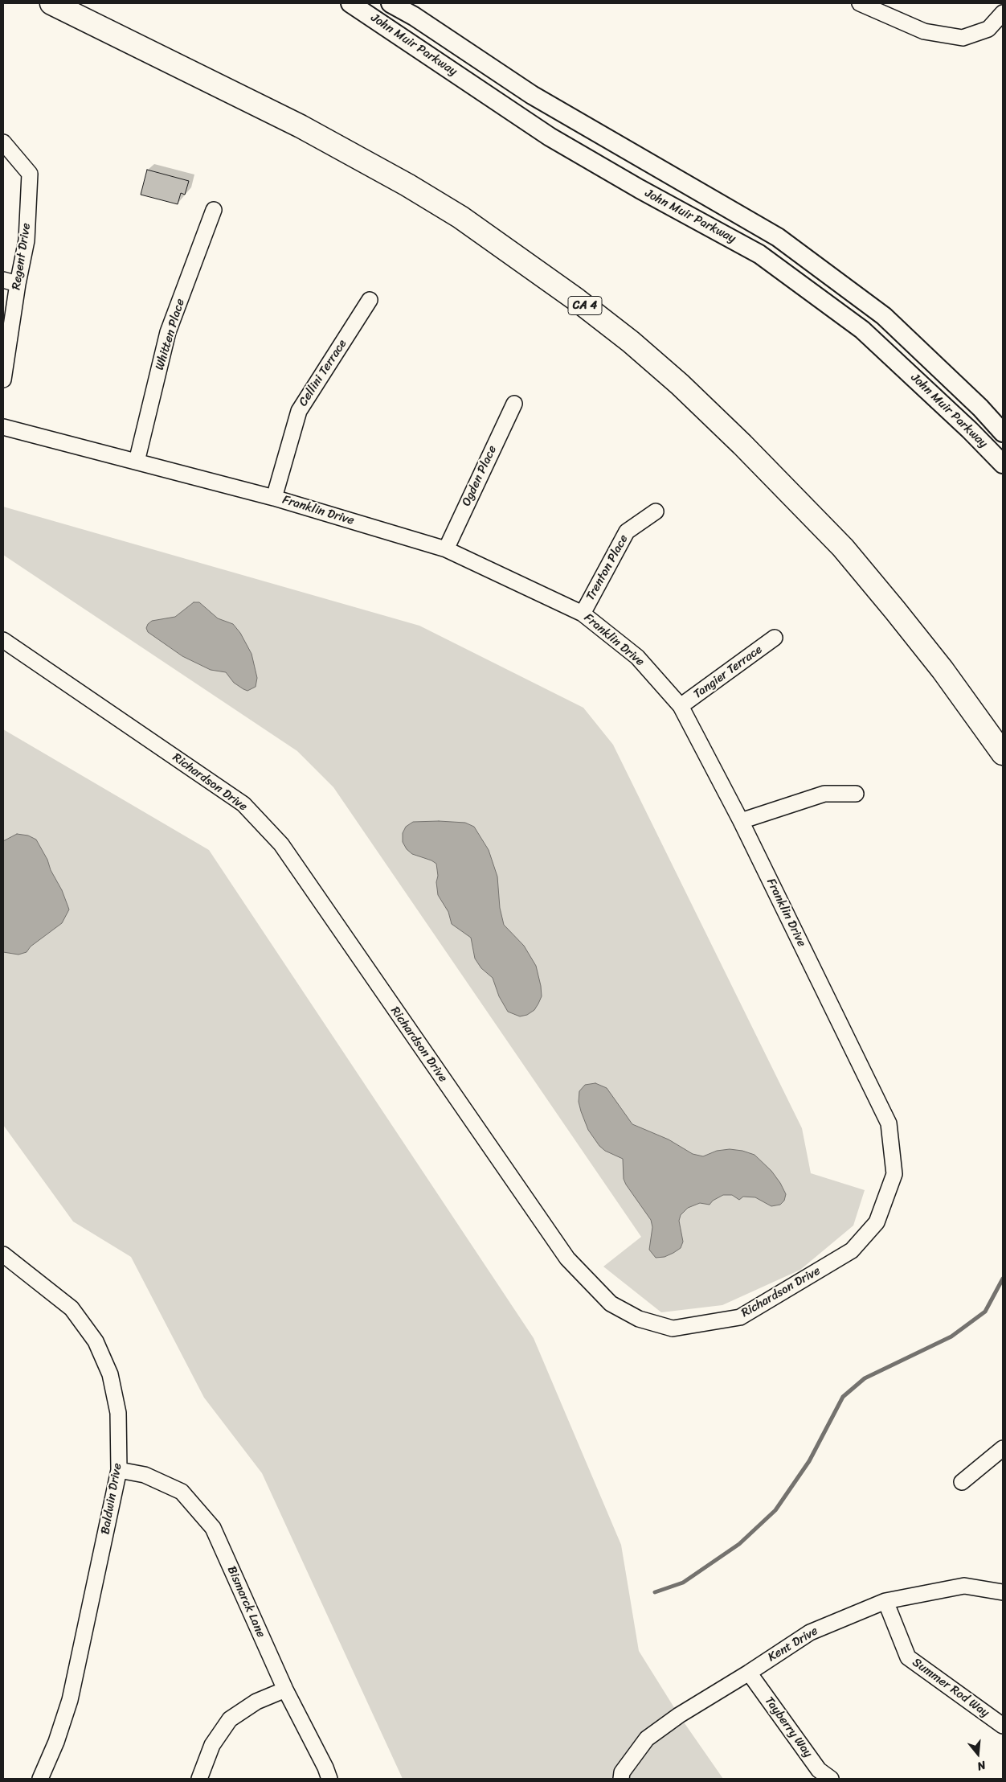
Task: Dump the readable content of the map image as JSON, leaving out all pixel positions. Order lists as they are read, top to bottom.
{
  "streets": {
    "highway": ["CA 4"],
    "street": [
      "John Muir Parkway",
      "Regent Drive",
      "Whitten Place",
      "Cellini Terrace",
      "Ogden Place",
      "Franklin Drive",
      "Trenton Place",
      "Tangier Terrace",
      "Richardson Drive",
      "Baldwin Drive",
      "Bismarck Lane",
      "Kent Drive",
      "Summer Rod Way",
      "Tayberry Way"
    ]
  },
  "crossings": [
    ["Whitten Place", "Franklin Drive"],
    ["Cellini Terrace", "Franklin Drive"],
    ["Ogden Place", "Franklin Drive"],
    ["Franklin Drive", "Trenton Place"],
    ["Franklin Drive", "Tangier Terrace"],
    ["Franklin Drive", "Richardson Drive"],
    ["Baldwin Drive", "Bismarck Lane"],
    ["Kent Drive", "Summer Rod Way"],
    ["Kent Drive", "Tayberry Way"]
  ],
  "north": "bottom"
}
